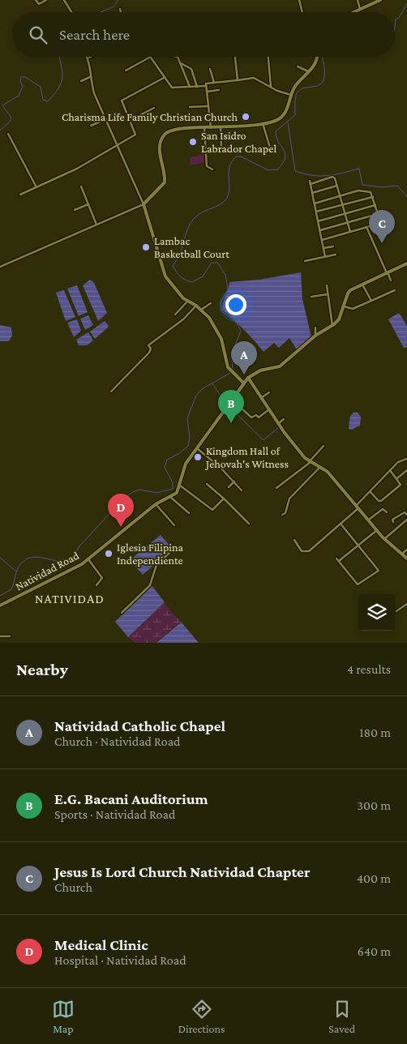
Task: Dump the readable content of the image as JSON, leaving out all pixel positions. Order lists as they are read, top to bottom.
{
  "streets": {
    "street": ["Natividad Road"]
  },
  "districts": ["NATIVIDAD"],
  "places": [
    "Charisma Life Family Christian Church",
    "San Isidro Labrador Chapel",
    "Lambac Basketball Court",
    "Kingdom Hall of Jehovah's Witness",
    "Iglesia Filipina Independiente"
  ],
  "page": {
    "search": "Search here",
    "pins": [
      "C",
      "A",
      "B",
      "D"
    ],
    "heading": ["Nearby", "4 results"],
    "list": [
      {
        "mark": "A",
        "name": "Natividad Catholic Chapel",
        "note": "Church · Natividad Road",
        "value": "180 m"
      },
      {
        "mark": "B",
        "name": "E.G. Bacani Auditorium",
        "note": "Sports · Natividad Road",
        "value": "300 m"
      },
      {
        "mark": "C",
        "name": "Jesus Is Lord Church Natividad Chapter",
        "note": "Church",
        "value": "400 m"
      },
      {
        "mark": "D",
        "name": "Medical Clinic",
        "note": "Hospital · Natividad Road",
        "value": "640 m"
      }
    ],
    "nav": ["Map", "Directions", "Saved"]
  }
}
